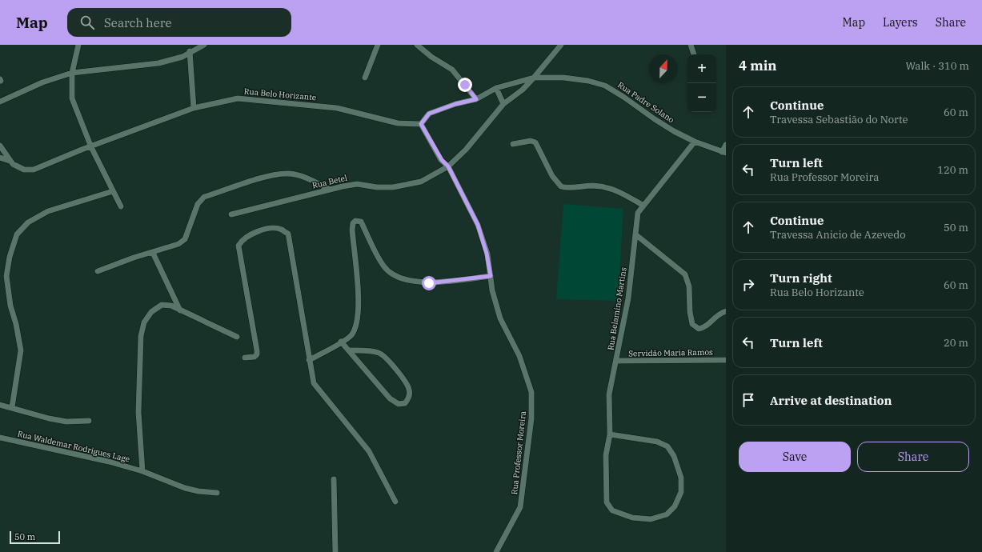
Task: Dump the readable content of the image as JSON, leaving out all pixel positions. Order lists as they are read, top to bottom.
{
  "streets": {
    "street": [
      "Rua Belo Horizante",
      "Rua Padre Solano",
      "Rua Betel",
      "Rua Belamino Martins",
      "Servidão Maria Ramos",
      "Rua Waldemar Rodrigues Lage",
      "Rua Professor Moreira"
    ]
  },
  "crossings": [
    ["Rua Belo Horizante", "Rua Professor Moreira"],
    ["Rua Padre Solano", "Rua Belamino Martins"],
    ["Rua Betel", "Rua Professor Moreira"],
    ["Rua Belamino Martins", "Servidão Maria Ramos"]
  ],
  "scale_bar": "50 m",
  "north": "top",
  "page": {
    "header": "Map",
    "search": "Search here",
    "nav": ["Map", "Layers", "Share"],
    "heading": ["4 min", "Walk · 310 m"],
    "map_buttons": ["+", "−"],
    "list": [
      ["Continue", "Travessa Sebastião do Norte", "60 m"],
      ["Turn left", "Rua Professor Moreira", "120 m"],
      ["Continue", "Travessa Anicio de Azevedo", "50 m"],
      ["Turn right", "Rua Belo Horizante", "60 m"],
      ["Turn left", "20 m"],
      "Arrive at destination"
    ],
    "buttons": ["Save", "Share"],
    "scale": "50 m"
  }
}
